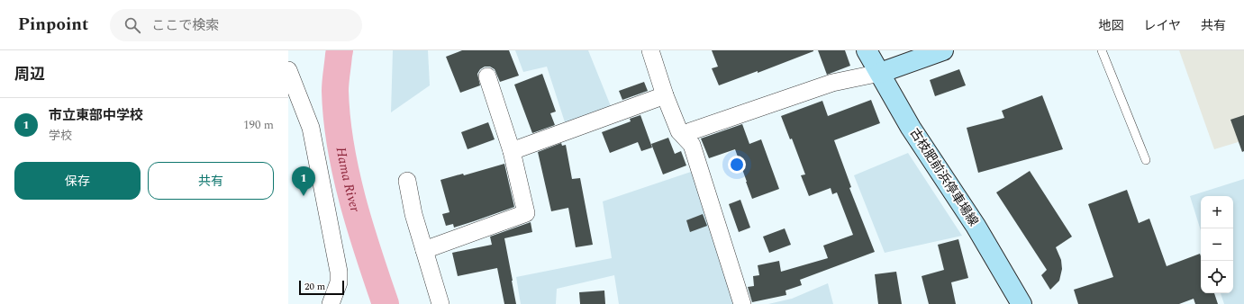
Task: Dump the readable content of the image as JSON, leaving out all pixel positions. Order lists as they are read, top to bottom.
{
  "streets": {
    "main road": ["古枝肥前浜停車場線"]
  },
  "water": ["Hama River"],
  "scale_bar": "20 m",
  "page": {
    "header": "Pinpoint",
    "search": "ここで検索",
    "nav": ["地図", "レイヤ", "共有"],
    "heading": "周辺",
    "list": [
      {
        "mark": "1",
        "name": "市立東部中学校",
        "note": "学校",
        "value": "190 m"
      }
    ],
    "buttons": ["保存", "共有"],
    "pins": "1",
    "map_buttons": ["+", "−"],
    "scale": "20 m"
  }
}
